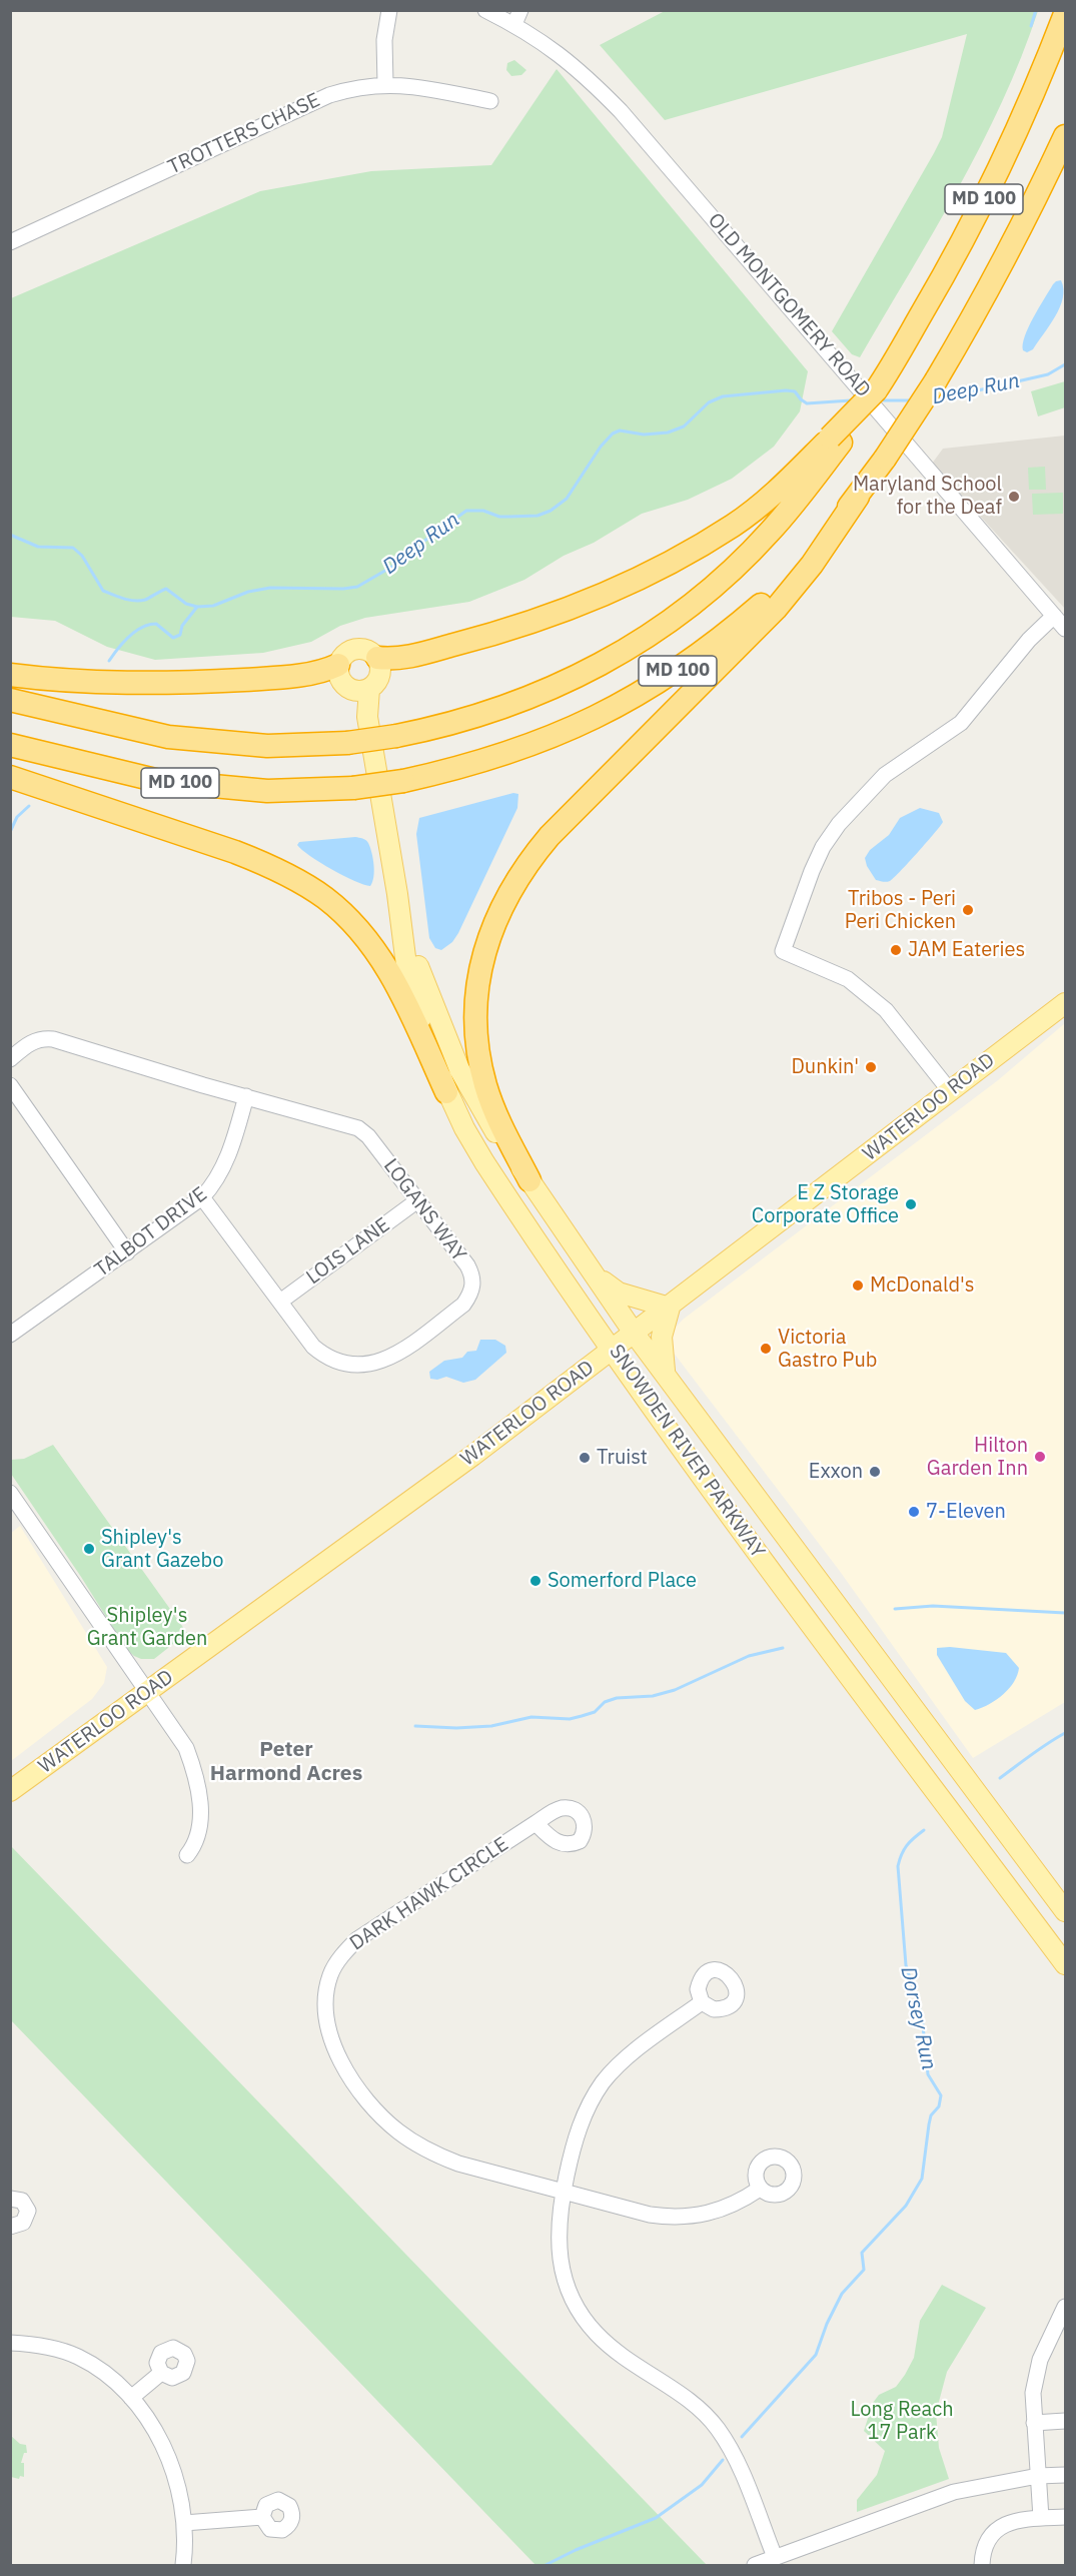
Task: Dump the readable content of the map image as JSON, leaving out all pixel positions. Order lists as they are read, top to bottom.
{
  "streets": {
    "highway": ["MD 100"],
    "main road": ["WATERLOO ROAD", "SNOWDEN RIVER PARKWAY"],
    "street": [
      "TROTTERS CHASE",
      "OLD MONTGOMERY ROAD",
      "LOGANS WAY",
      "TALBOT DRIVE",
      "LOIS LANE",
      "DARK HAWK CIRCLE"
    ]
  },
  "crossings": [
    ["WATERLOO ROAD", "SNOWDEN RIVER PARKWAY"],
    ["LOGANS WAY", "TALBOT DRIVE"],
    ["LOGANS WAY", "LOIS LANE"]
  ],
  "districts": ["Peter Harmond Acres"],
  "water": ["Deep Run", "Dorsey Run"],
  "parks": ["Shipley's Grant Garden", "Long Reach 17 Park"],
  "places": [
    "Maryland School for the Deaf",
    "Tribos - Peri Peri Chicken",
    "JAM Eateries",
    "Dunkin'",
    "E Z Storage Corporate Office",
    "McDonald's",
    "Victoria Gastro Pub",
    "Hilton Garden Inn",
    "Truist",
    "Exxon",
    "7-Eleven",
    "Shipley's Grant Gazebo",
    "Somerford Place"
  ]
}
